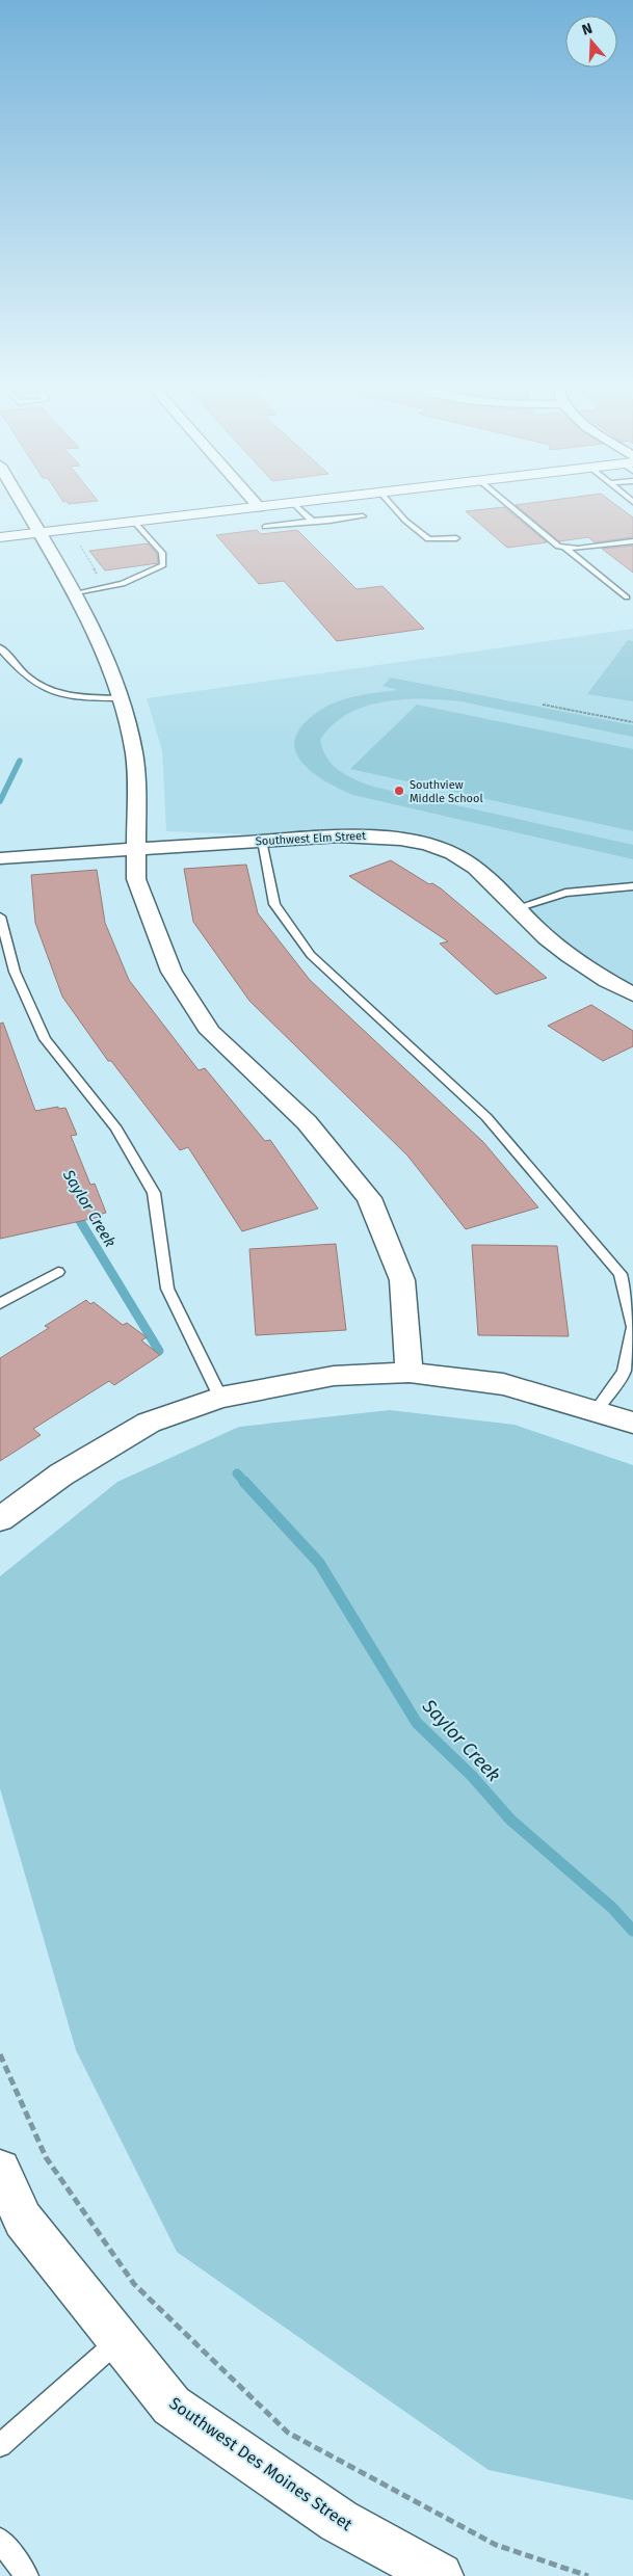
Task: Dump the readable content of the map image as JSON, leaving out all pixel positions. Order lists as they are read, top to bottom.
{
  "streets": {
    "street": ["Southwest Elm Street", "Southwest Des Moines Street"]
  },
  "water": ["Saylor Creek"],
  "places": ["Southview Middle School"],
  "north": "top"
}
